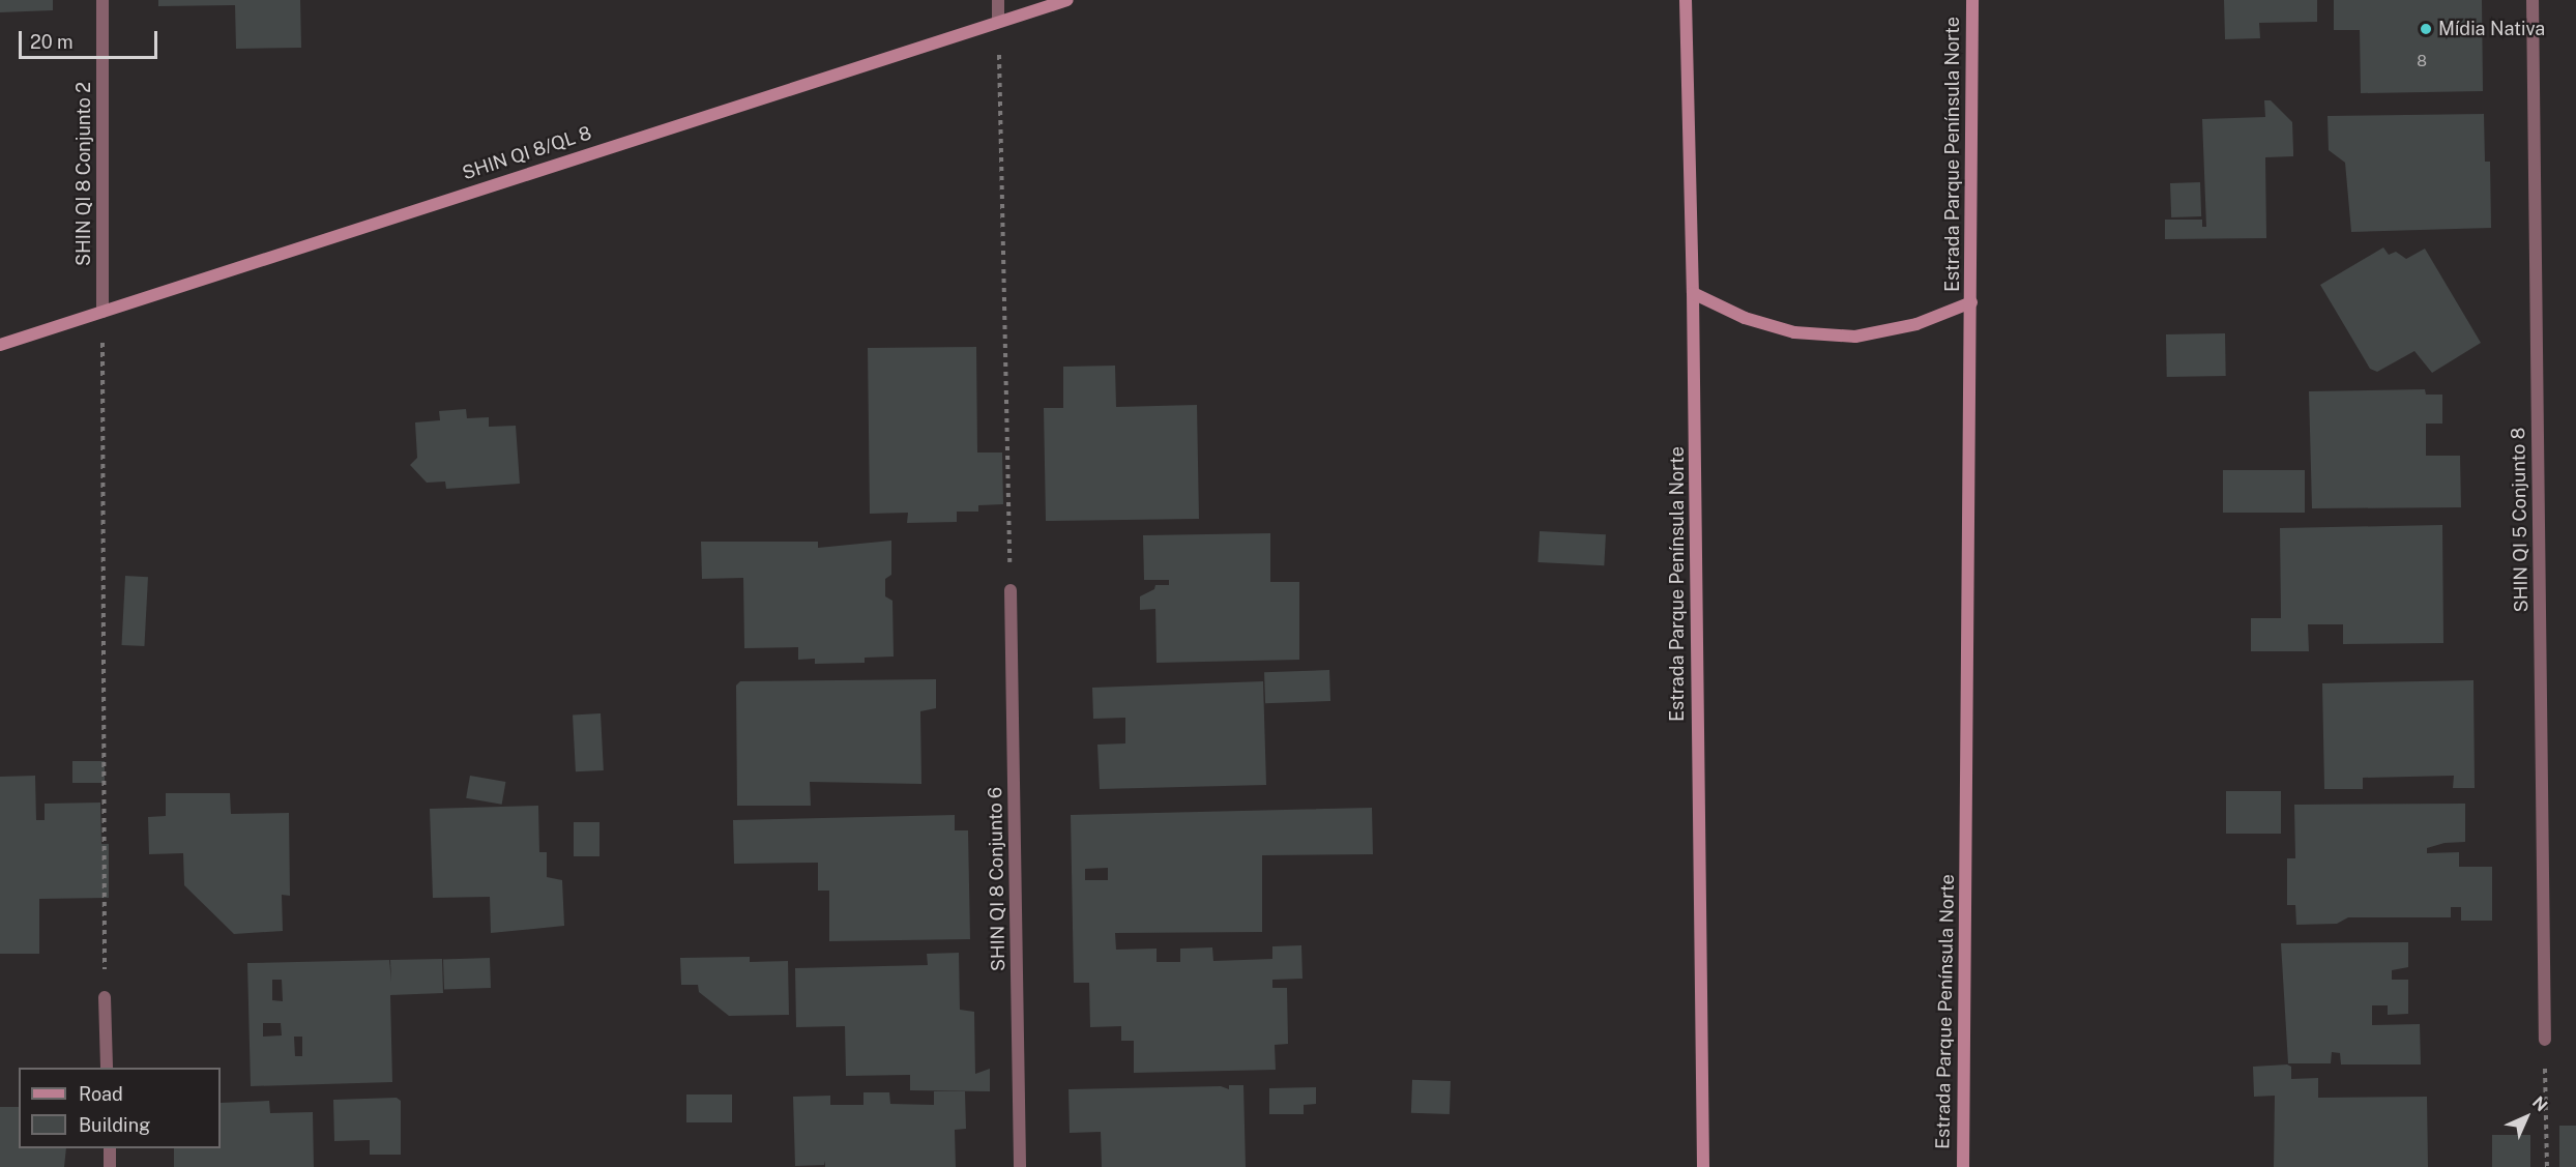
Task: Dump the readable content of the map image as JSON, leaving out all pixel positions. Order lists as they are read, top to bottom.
{
  "streets": {
    "main road": ["SHIN QI 8/QL 8", "Estrada Parque Península Norte"],
    "street": ["SHIN QI 8 Conjunto 2", "SHIN QI 5 Conjunto 8", "SHIN QI 8 Conjunto 6"]
  },
  "crossings": [
    ["SHIN QI 8/QL 8", "SHIN QI 8 Conjunto 2"]
  ],
  "places": ["Mídia Nativa"],
  "house_numbers": ["8"],
  "legend": ["Road", "Building"],
  "scale_bar": "20 m",
  "north": "top right"
}
